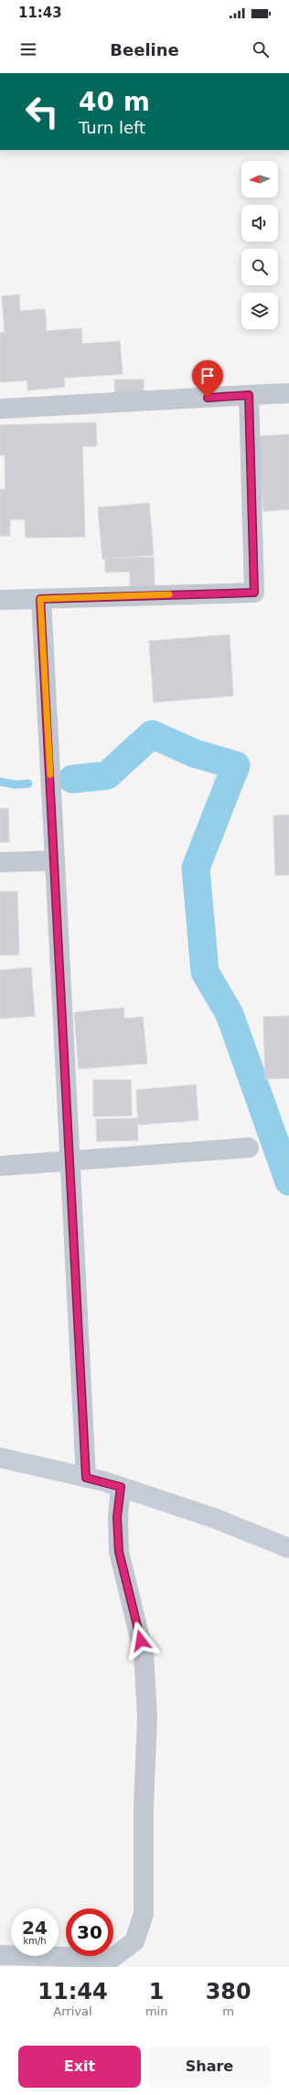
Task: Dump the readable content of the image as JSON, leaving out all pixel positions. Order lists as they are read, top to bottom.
{
  "north": "left",
  "page": {
    "status": "11:43",
    "header": "Beeline",
    "turn": ["40 m", "Turn left"],
    "speed": "24 km/h",
    "limit": "30",
    "eta": [
      "11:44",
      "Arrival",
      "1",
      "min",
      "380",
      "m"
    ],
    "buttons": ["Exit", "Share"]
  }
}
